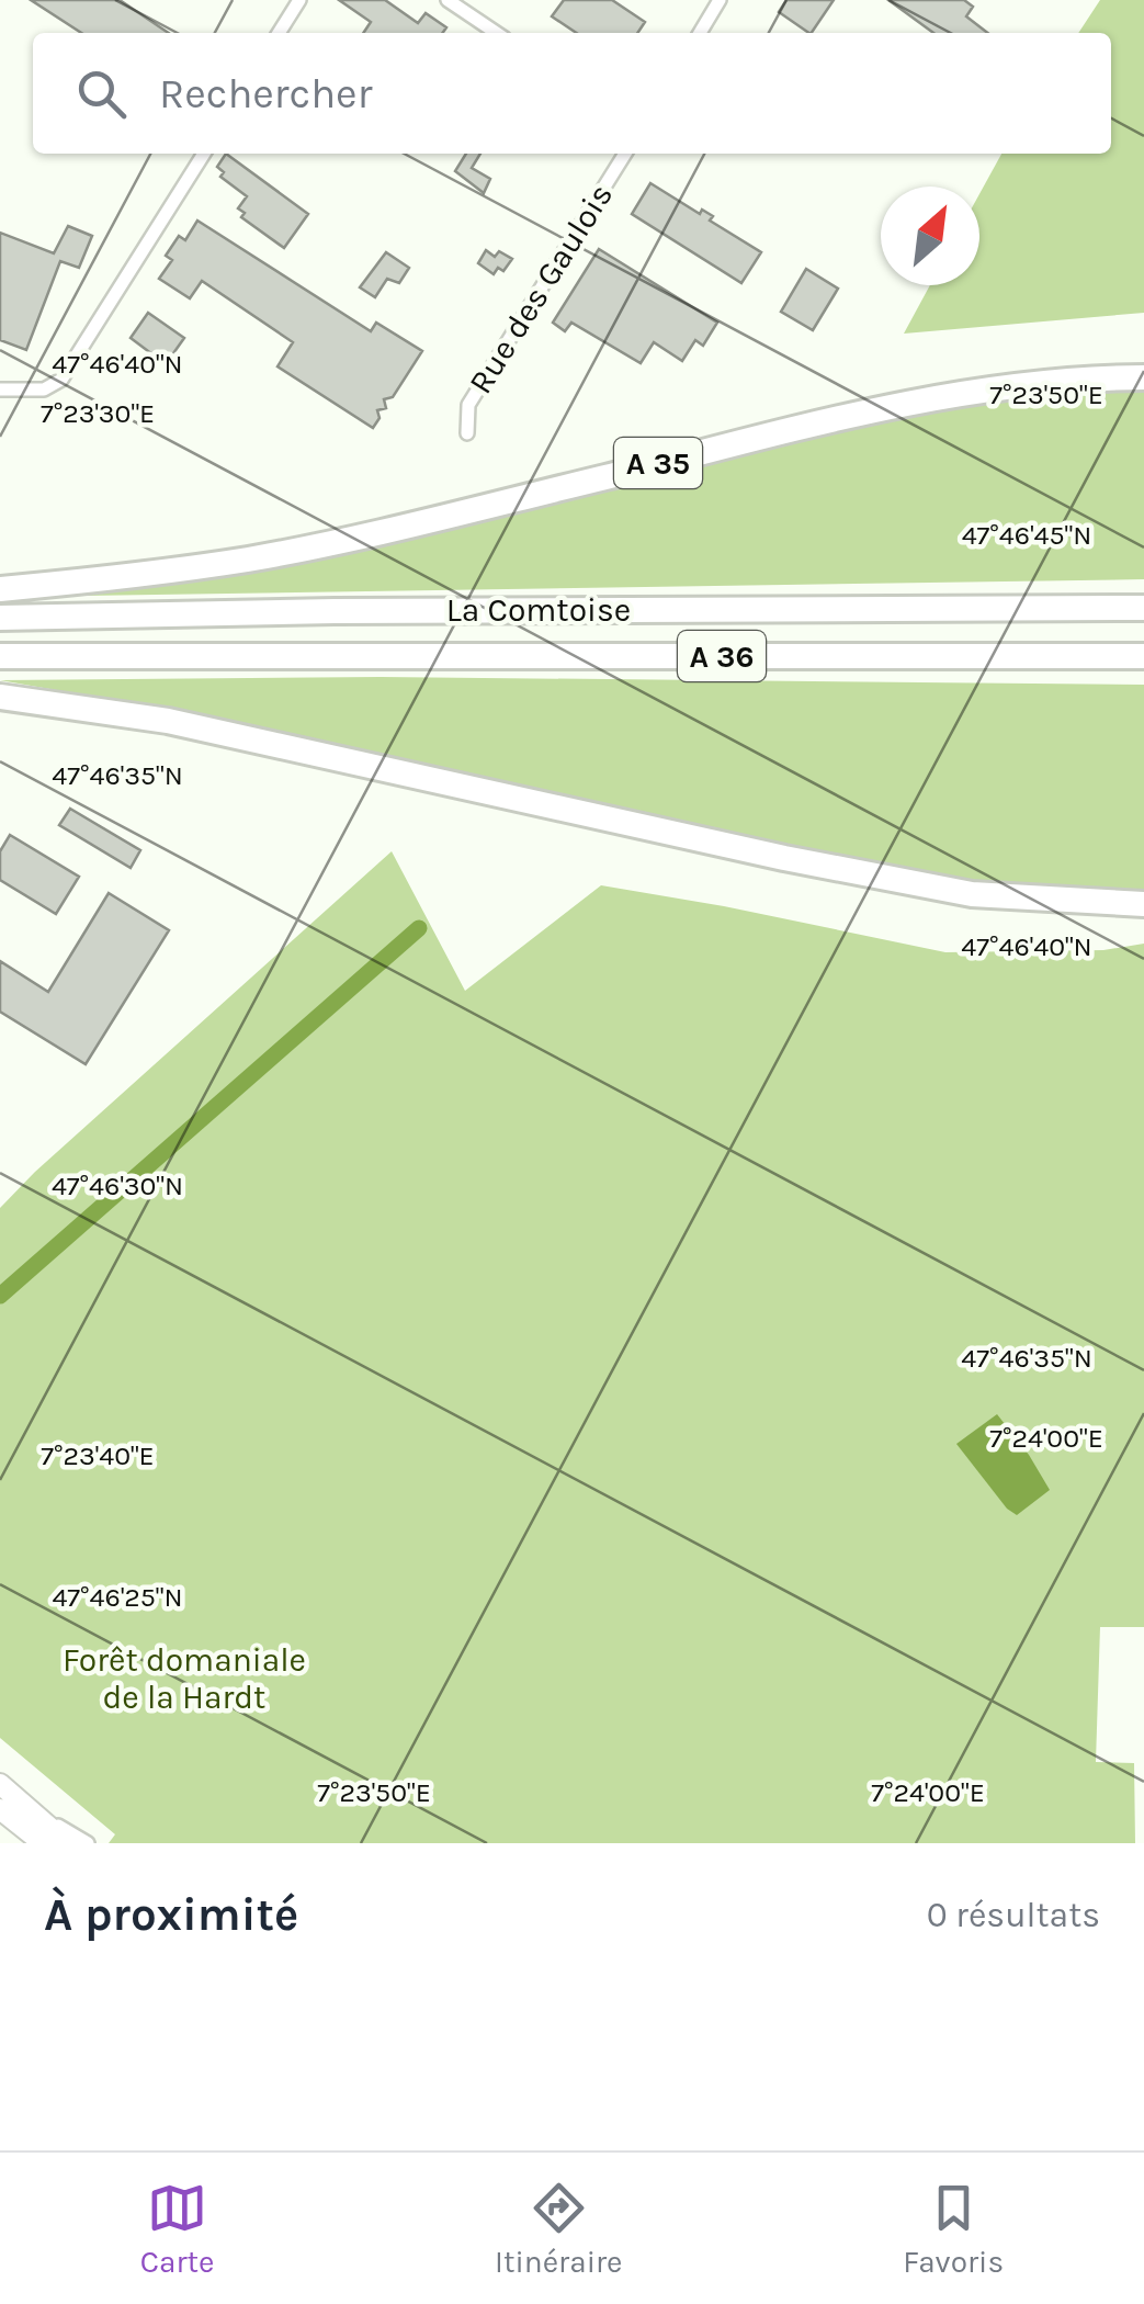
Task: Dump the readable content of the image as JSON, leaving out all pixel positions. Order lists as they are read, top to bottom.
{
  "streets": {
    "highway": ["A 35", "La Comtoise", "A 36"],
    "street": ["Rue des Gaulois"]
  },
  "parks": ["Forêt domaniale de la Hardt"],
  "north": "top right",
  "page": {
    "search": "Rechercher",
    "heading": ["À proximité", "0 résultats"],
    "nav": ["Carte", "Itinéraire", "Favoris"]
  },
  "coordinates": [
    "47°46'40\"N",
    "7°23'50\"E",
    "7°23'30\"E",
    "47°46'45\"N",
    "47°46'35\"N",
    "47°46'30\"N",
    "7°24'00\"E",
    "7°23'40\"E",
    "47°46'25\"N"
  ]
}
